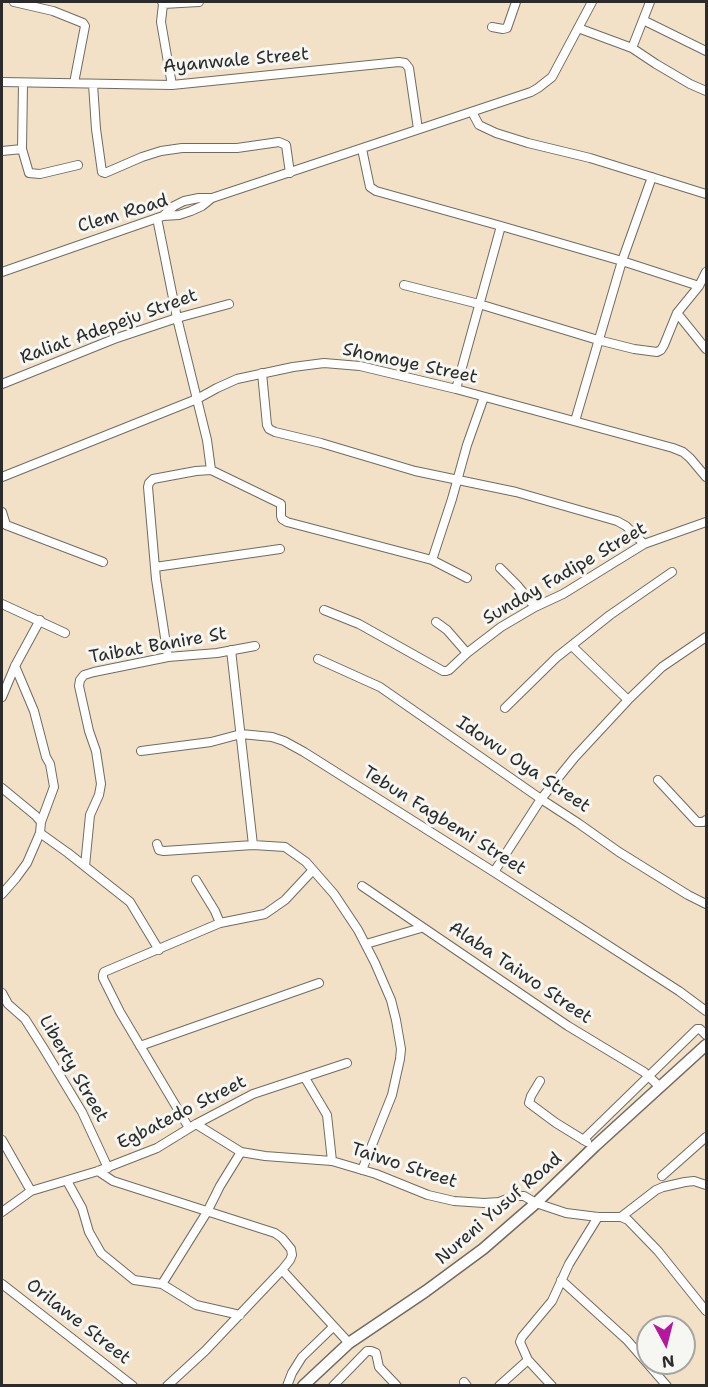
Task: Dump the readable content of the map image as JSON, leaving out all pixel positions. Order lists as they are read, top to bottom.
{
  "streets": {
    "street": [
      "Ayanwale Street",
      "Clem Road",
      "Raliat Adepeju Street",
      "Shomoye Street",
      "Sunday Fadipe Street",
      "Taibat Banire St",
      "Idowu Oya Street",
      "Tebun Fagbemi Street",
      "Alaba Taiwo Street",
      "Liberty Street",
      "Egbatedo Street",
      "Taiwo Street",
      "Nureni Yusuf Road",
      "Orilawe Street"
    ]
  },
  "crossings": [
    ["Alaba Taiwo Street", "Nureni Yusuf Road"],
    ["Liberty Street", "Egbatedo Street"],
    ["Egbatedo Street", "Taiwo Street"],
    ["Taiwo Street", "Nureni Yusuf Road"]
  ],
  "north": "bottom"
}
